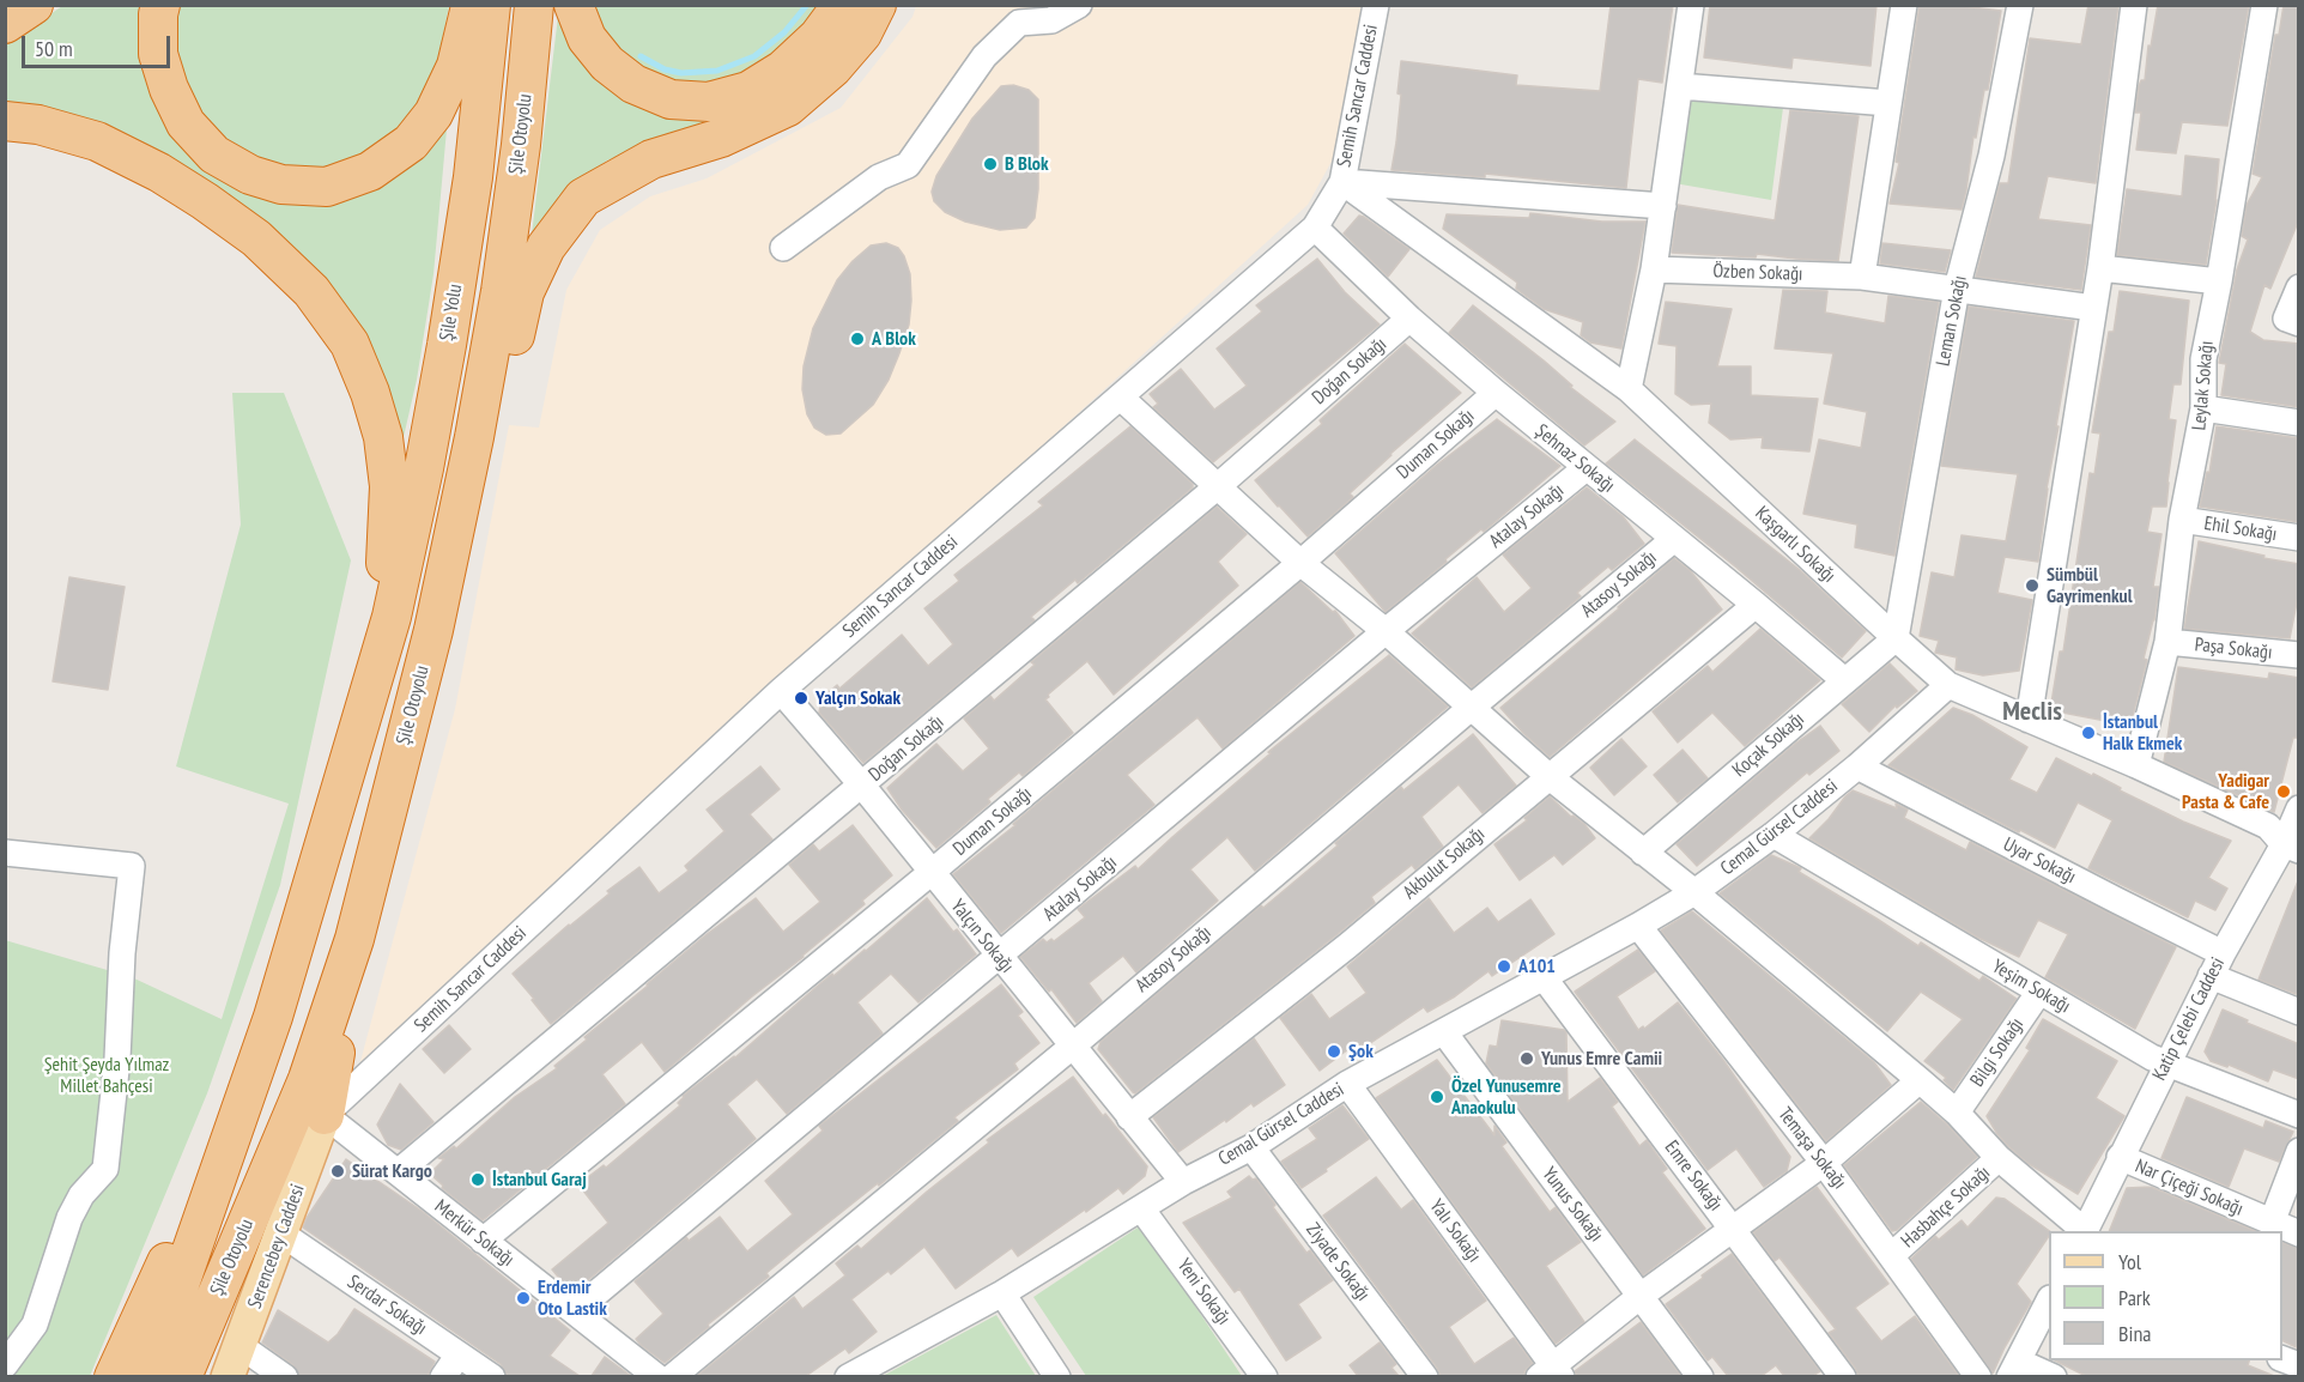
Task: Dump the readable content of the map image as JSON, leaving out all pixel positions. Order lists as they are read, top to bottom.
{
  "streets": {
    "highway": ["Şile Otoyolu", "Şile Yolu"],
    "main road": ["Serencebey Caddesi"],
    "street": [
      "Semih Sancar Caddesi",
      "Özben Sokağı",
      "Leman Sokağı",
      "Doğan Sokağı",
      "Leylak Sokağı",
      "Duman Sokağı",
      "Şehnaz Sokağı",
      "Atalay Sokağı",
      "Ehil Sokağı",
      "Kaşgarlı Sokağı",
      "Atasoy Sokağı",
      "Paşa Sokağı",
      "Koçak Sokağı",
      "Cemal Gürsel Caddesi",
      "Uyar Sokağı",
      "Akbulut Sokağı",
      "Yalçın Sokağı",
      "Yeşim Sokağı",
      "Katip Çelebi Caddesi",
      "Bilgi Sokağı",
      "Temaşa Sokağı",
      "Emre Sokağı",
      "Nar Çiçeği Sokağı",
      "Yunus Sokağı",
      "Hasbahçe Sokağı",
      "Yalı Sokağı",
      "Merkür Sokağı",
      "Ziyade Sokağı",
      "Yeni Sokağı",
      "Serdar Sokağı"
    ]
  },
  "crossings": [
    ["Semih Sancar Caddesi", "Şehnaz Sokağı"],
    ["Semih Sancar Caddesi", "Kaşgarlı Sokağı"],
    ["Semih Sancar Caddesi", "Yalçın Sokağı"],
    ["Semih Sancar Caddesi", "Merkür Sokağı"],
    ["Semih Sancar Caddesi", "Serencebey Caddesi"],
    ["Şile Otoyolu", "Şile Yolu"],
    ["Özben Sokağı", "Leman Sokağı"],
    ["Leman Sokağı", "Kaşgarlı Sokağı"],
    ["Leman Sokağı", "Koçak Sokağı"],
    ["Doğan Sokağı", "Şehnaz Sokağı"],
    ["Doğan Sokağı", "Yalçın Sokağı"],
    ["Doğan Sokağı", "Merkür Sokağı"],
    ["Leylak Sokağı", "Ehil Sokağı"],
    ["Leylak Sokağı", "Kaşgarlı Sokağı"],
    ["Leylak Sokağı", "Paşa Sokağı"],
    ["Duman Sokağı", "Şehnaz Sokağı"],
    ["Duman Sokağı", "Yalçın Sokağı"],
    ["Duman Sokağı", "Merkür Sokağı"],
    ["Şehnaz Sokağı", "Atalay Sokağı"],
    ["Şehnaz Sokağı", "Atasoy Sokağı"],
    ["Şehnaz Sokağı", "Koçak Sokağı"],
    ["Şehnaz Sokağı", "Akbulut Sokağı"],
    ["Atalay Sokağı", "Yalçın Sokağı"],
    ["Atalay Sokağı", "Merkür Sokağı"],
    ["Kaşgarlı Sokağı", "Koçak Sokağı"],
    ["Kaşgarlı Sokağı", "Cemal Gürsel Caddesi"],
    ["Kaşgarlı Sokağı", "Katip Çelebi Caddesi"],
    ["Atasoy Sokağı", "Yalçın Sokağı"],
    ["Cemal Gürsel Caddesi", "Uyar Sokağı"],
    ["Cemal Gürsel Caddesi", "Yalçın Sokağı"],
    ["Cemal Gürsel Caddesi", "Yeşim Sokağı"],
    ["Cemal Gürsel Caddesi", "Temaşa Sokağı"],
    ["Cemal Gürsel Caddesi", "Emre Sokağı"],
    ["Cemal Gürsel Caddesi", "Yunus Sokağı"],
    ["Cemal Gürsel Caddesi", "Yalı Sokağı"],
    ["Cemal Gürsel Caddesi", "Ziyade Sokağı"],
    ["Cemal Gürsel Caddesi", "Yeni Sokağı"],
    ["Uyar Sokağı", "Katip Çelebi Caddesi"],
    ["Akbulut Sokağı", "Yalçın Sokağı"],
    ["Yeşim Sokağı", "Katip Çelebi Caddesi"],
    ["Yeşim Sokağı", "Bilgi Sokağı"],
    ["Katip Çelebi Caddesi", "Nar Çiçeği Sokağı"],
    ["Temaşa Sokağı", "Hasbahçe Sokağı"],
    ["Merkür Sokağı", "Serencebey Caddesi"],
    ["Serencebey Caddesi", "Serdar Sokağı"]
  ],
  "districts": ["Meclis"],
  "parks": ["Şehit Şeyda Yılmaz Millet Bahçesi"],
  "places": [
    "B Blok",
    "A Blok",
    "Sümbül Gayrimenkul",
    "Yalçın Sokak",
    "İstanbul Halk Ekmek",
    "Yadigar Pasta & Cafe",
    "A101",
    "Şok",
    "Yunus Emre Camii",
    "Özel Yunusemre Anaokulu",
    "Sürat Kargo",
    "İstanbul Garaj",
    "Erdemir Oto Lastik"
  ],
  "legend": ["Yol", "Park", "Bina"],
  "scale_bar": "50 m"
}
